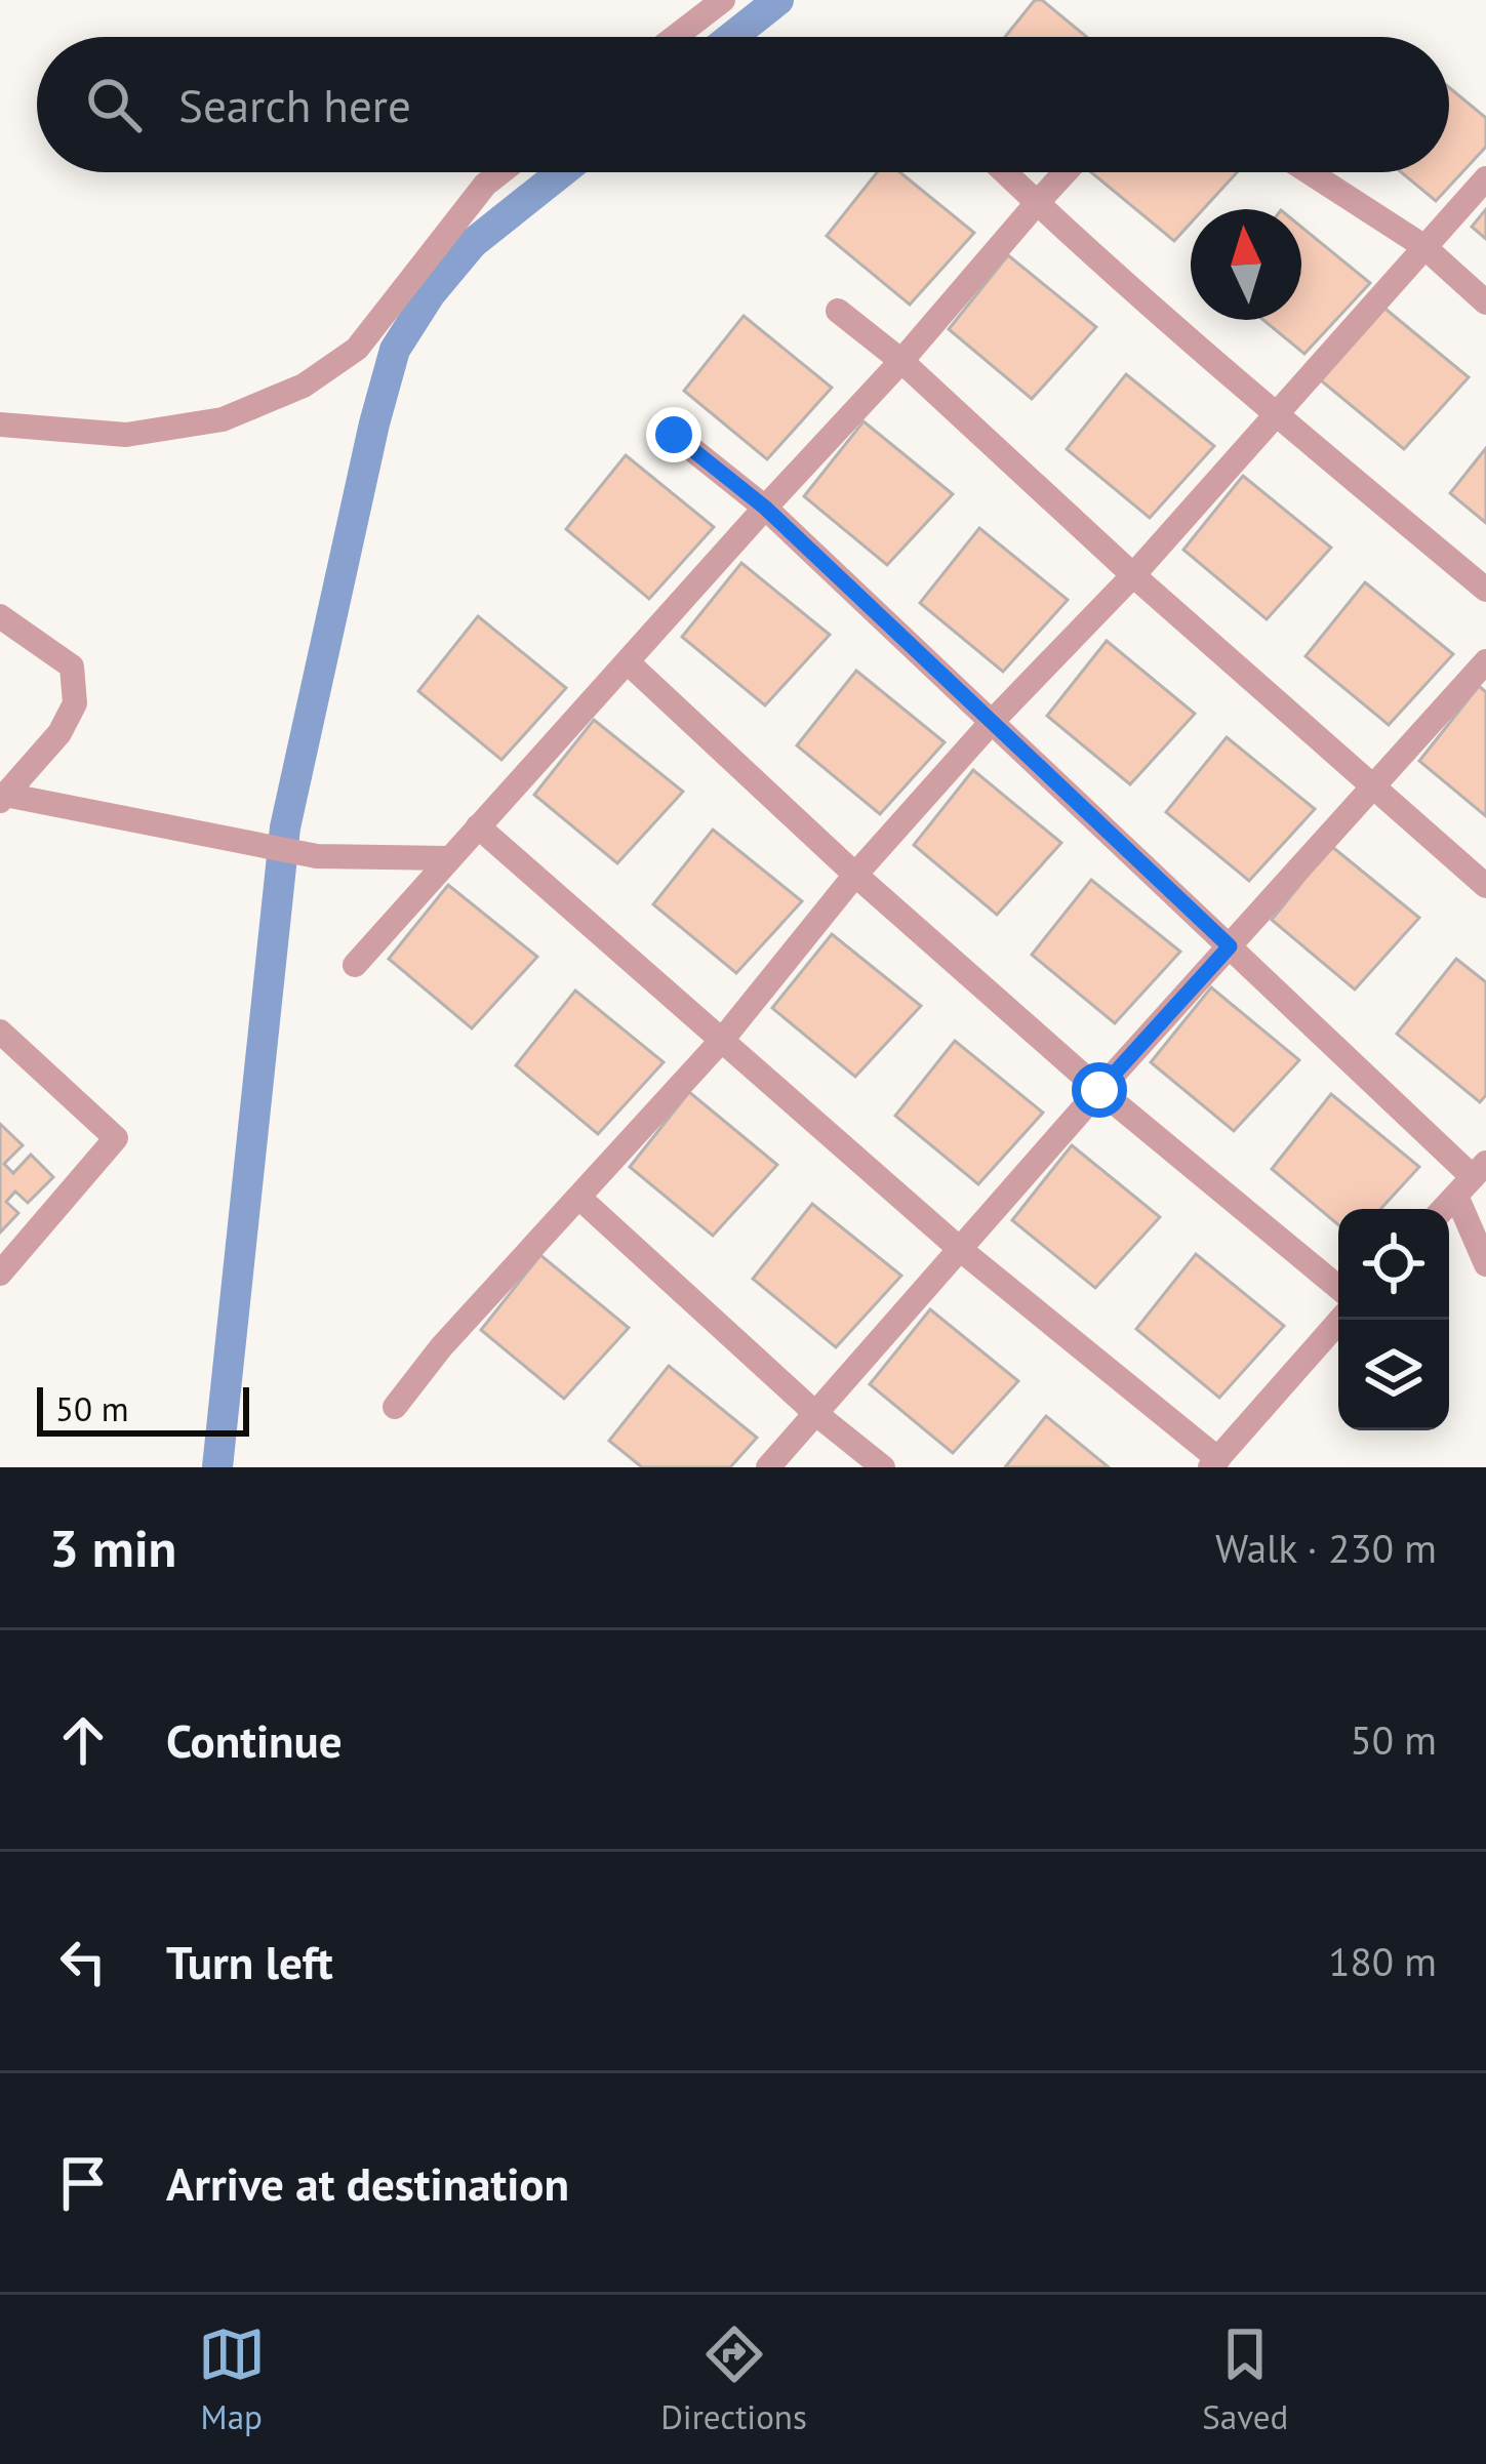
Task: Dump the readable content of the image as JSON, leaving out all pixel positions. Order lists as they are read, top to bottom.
{
  "scale_bar": "50 m",
  "north": "top",
  "page": {
    "search": "Search here",
    "scale": "50 m",
    "heading": ["3 min", "Walk · 230 m"],
    "list": [
      ["Continue", "50 m"],
      ["Turn left", "180 m"],
      "Arrive at destination"
    ],
    "nav": ["Map", "Directions", "Saved"]
  }
}
